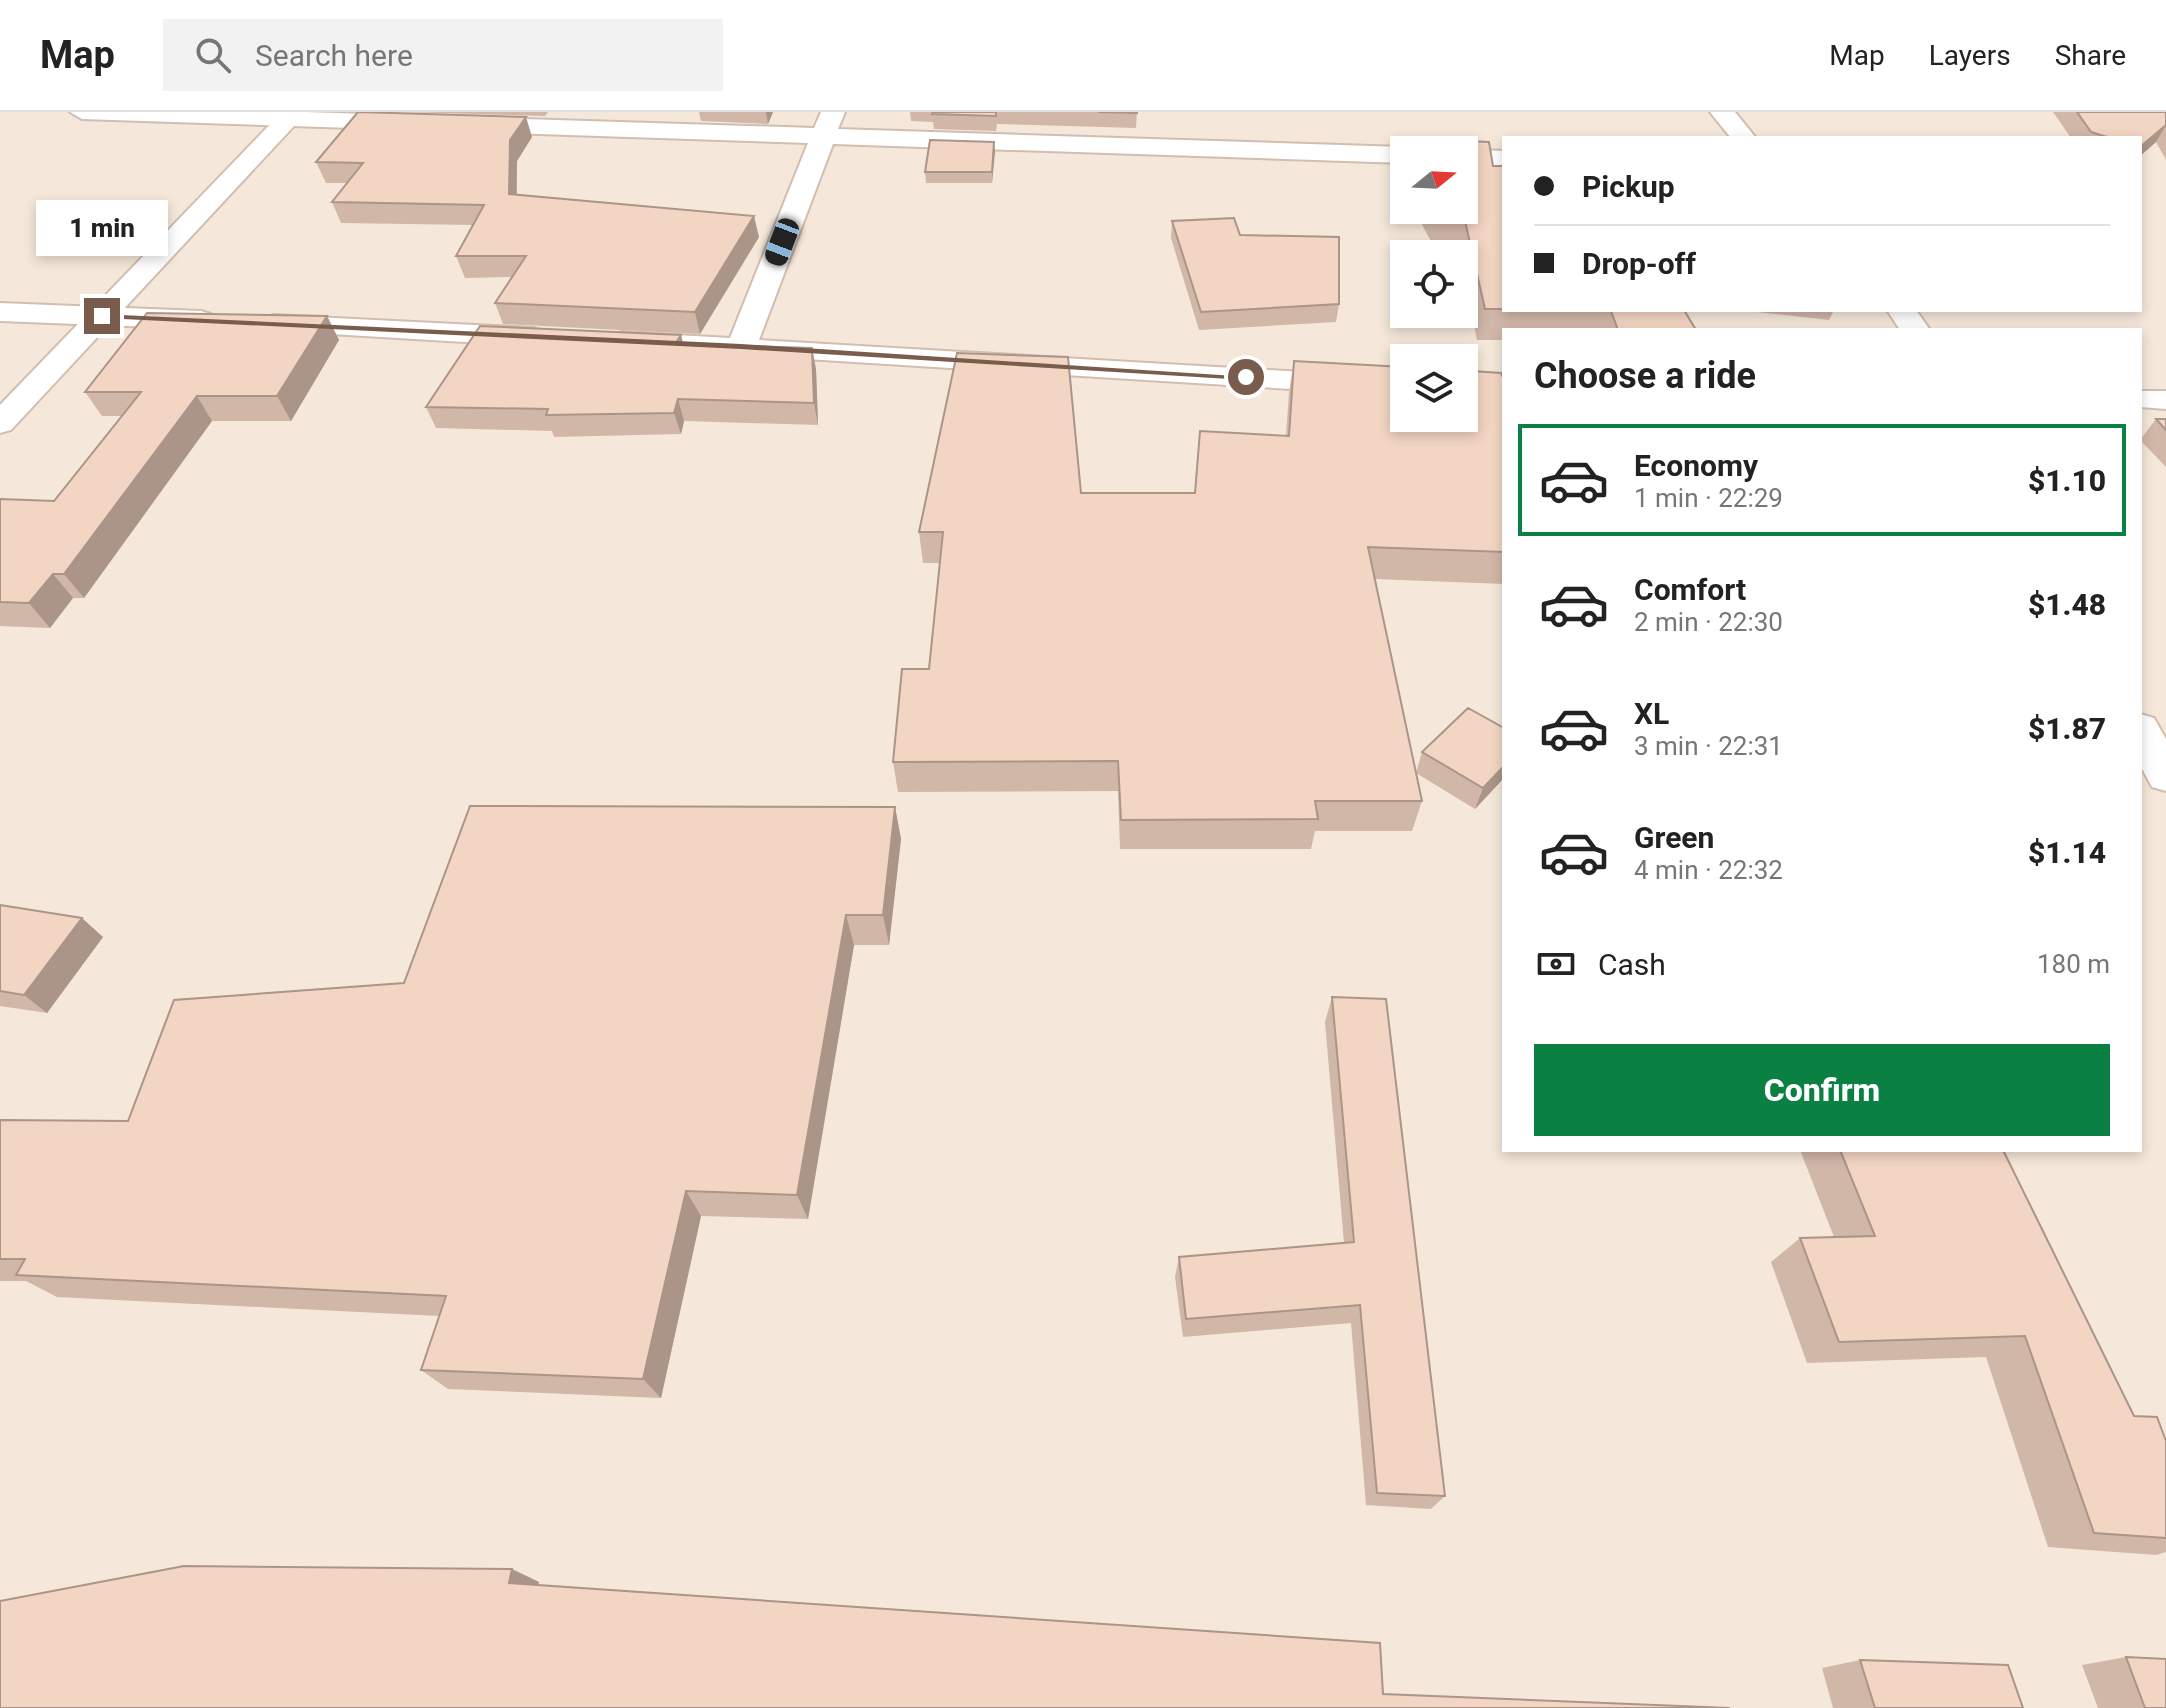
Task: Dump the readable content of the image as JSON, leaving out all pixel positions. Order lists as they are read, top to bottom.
{
  "north": "right",
  "page": {
    "header": "Map",
    "search": "Search here",
    "nav": ["Map", "Layers", "Share"],
    "banner": ["Pickup", "Drop-off"],
    "bubble": "1 min",
    "heading": "Choose a ride",
    "list": [
      {
        "name": "Economy",
        "note": "1 min · 22:29",
        "value": "$1.10"
      },
      {
        "name": "Comfort",
        "note": "2 min · 22:30",
        "value": "$1.48"
      },
      {
        "name": "XL",
        "note": "3 min · 22:31",
        "value": "$1.87"
      },
      {
        "name": "Green",
        "note": "4 min · 22:32",
        "value": "$1.14"
      }
    ],
    "pay": ["Cash", "180 m"],
    "buttons": "Confirm"
  }
}
